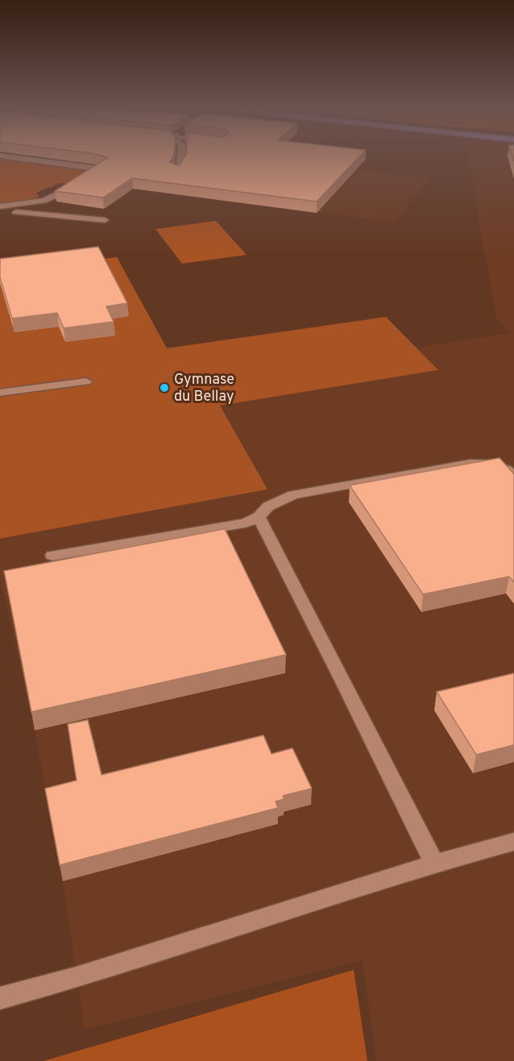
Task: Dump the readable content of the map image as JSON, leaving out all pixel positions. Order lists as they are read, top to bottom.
{
  "places": ["Gymnase du Bellay"]
}
